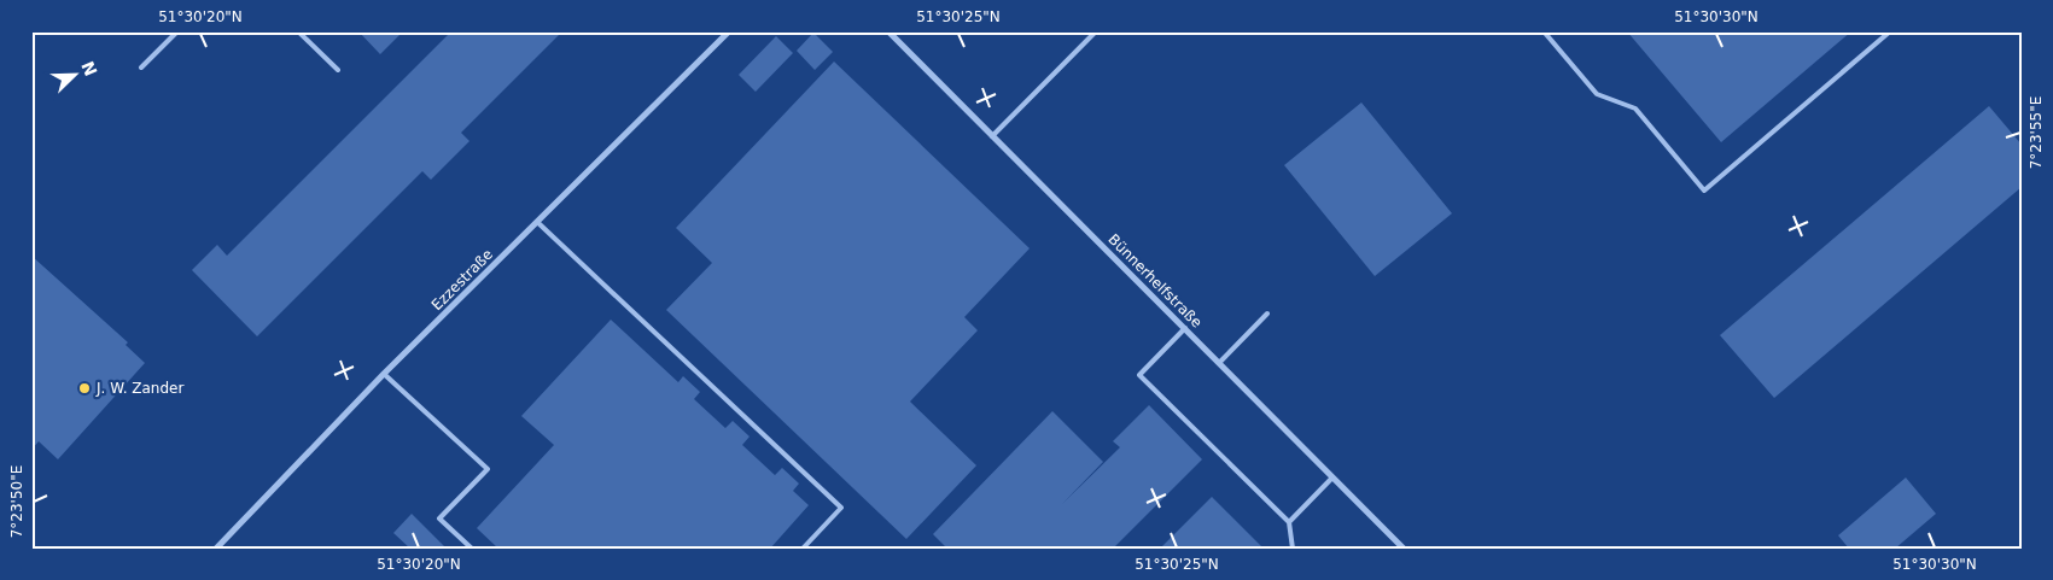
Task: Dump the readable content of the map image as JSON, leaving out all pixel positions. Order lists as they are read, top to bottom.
{
  "streets": {
    "street": ["Ezzestraße", "Bünnerhelfstraße"]
  },
  "places": ["J. W. Zander"],
  "north": "top right",
  "coordinates": [
    "51°30'20\"N",
    "51°30'25\"N",
    "51°30'30\"N",
    "7°23'55\"E",
    "7°23'50\"E"
  ]
}
